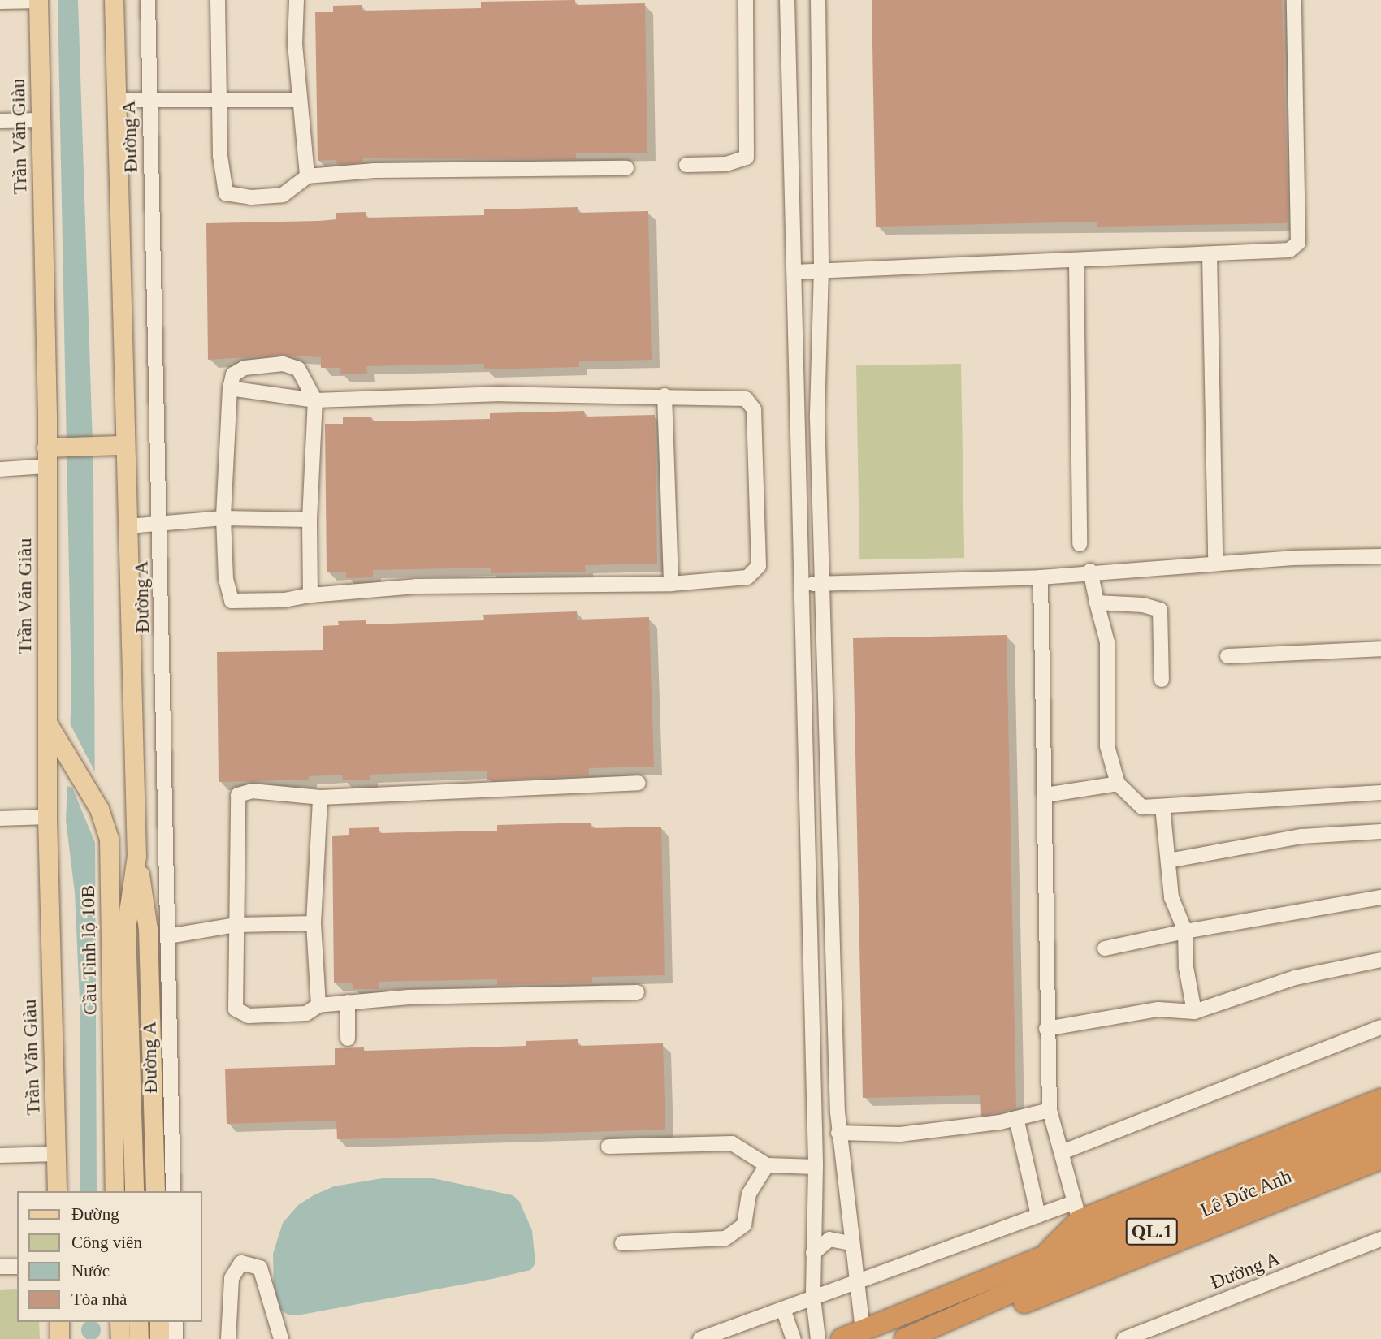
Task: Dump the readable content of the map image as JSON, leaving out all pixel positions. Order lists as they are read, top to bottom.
{
  "streets": {
    "highway": ["Lê Đức Anh", "QL.1"],
    "main road": ["Trần Văn Giàu", "Cầu Tỉnh lộ 10B"],
    "street": ["Đường A"]
  },
  "crossings": [
    ["Trần Văn Giàu", "Cầu Tỉnh lộ 10B"]
  ],
  "legend": [
    "Đường",
    "Công viên",
    "Nước",
    "Tòa nhà"
  ]
}
